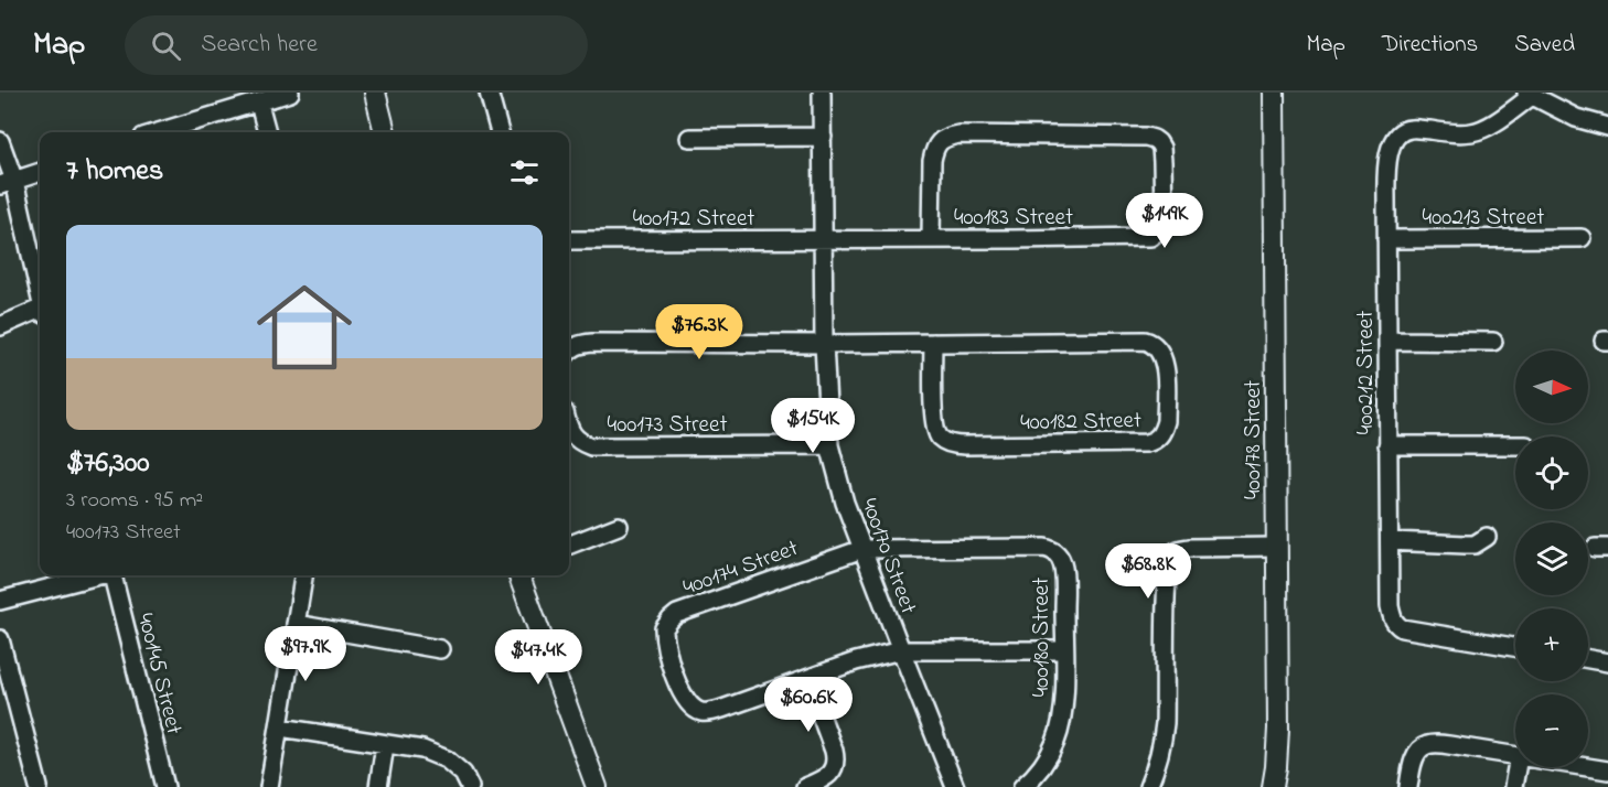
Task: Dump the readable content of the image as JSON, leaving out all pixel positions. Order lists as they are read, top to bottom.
{
  "streets": {
    "street": [
      "400183 Street",
      "400213 Street",
      "400172 Street",
      "400212 Street",
      "400182 Street",
      "400173 Street",
      "400178 Street",
      "400170 Street",
      "400174 Street",
      "400180 Street",
      "400145 Street"
    ]
  },
  "crossings": [
    ["400183 Street", "400172 Street"],
    ["400183 Street", "400170 Street"],
    ["400213 Street", "400212 Street"],
    ["400172 Street", "400170 Street"],
    ["400182 Street", "400170 Street"],
    ["400173 Street", "400170 Street"],
    ["400170 Street", "400174 Street"],
    ["400170 Street", "400180 Street"],
    ["400174 Street", "400180 Street"]
  ],
  "north": "right",
  "page": {
    "header": "Map",
    "search": "Search here",
    "nav": ["Map", "Directions", "Saved"],
    "heading": "7 homes",
    "price": [
      "$149K",
      "$76.3K",
      "$154K",
      "$68.8K",
      "$97.9K",
      "$47.4K",
      "$60.6K"
    ],
    "list": [
      {
        "name": "$76,300",
        "note": "3 rooms · 95 m² · 400173 Street"
      }
    ],
    "map_buttons": ["+", "−"]
  }
}
